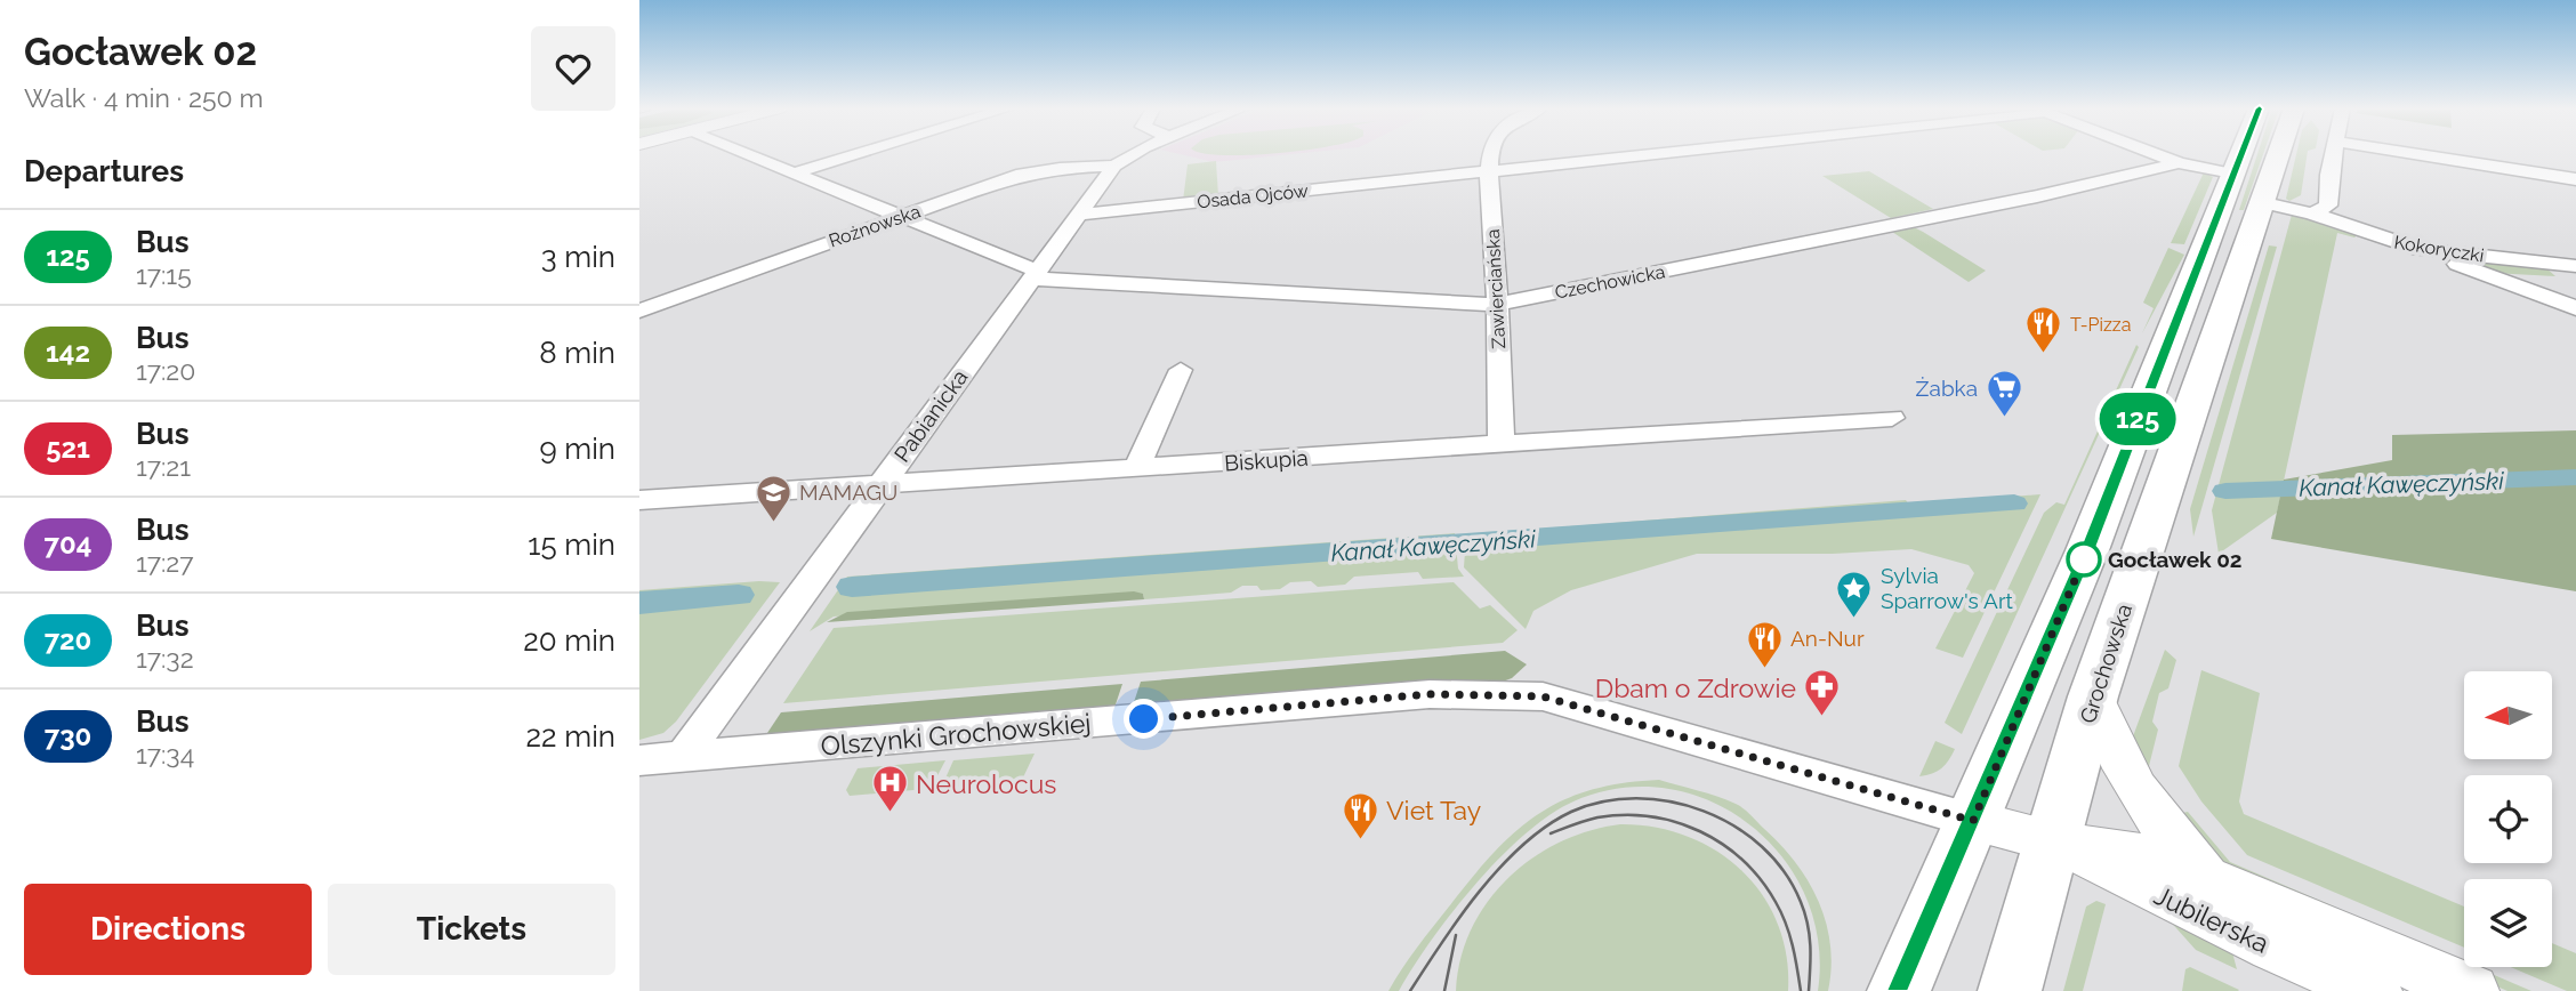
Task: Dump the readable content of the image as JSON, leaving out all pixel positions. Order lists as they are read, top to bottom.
{
  "streets": {
    "main road": ["Grochowska"],
    "street": [
      "Osada Ojców",
      "Rożnowska",
      "Kokoryczki",
      "Czechowicka",
      "Zawierciańska",
      "Pabianicka",
      "Biskupia",
      "Olszynki Grochowskiej",
      "Jubilerska"
    ]
  },
  "crossings": [
    ["Osada Ojców", "Zawierciańska"],
    ["Osada Ojców", "Pabianicka"],
    ["Rożnowska", "Czechowicka"],
    ["Rożnowska", "Pabianicka"],
    ["Kokoryczki", "Grochowska"],
    ["Czechowicka", "Zawierciańska"],
    ["Czechowicka", "Pabianicka"],
    ["Zawierciańska", "Biskupia"],
    ["Pabianicka", "Biskupia"],
    ["Pabianicka", "Olszynki Grochowskiej"],
    ["Grochowska", "Jubilerska"],
    ["Olszynki Grochowskiej", "Jubilerska"]
  ],
  "water": ["Kanał Kawęczyński"],
  "places": {
    "restaurant": ["T-Pizza", "An-Nur", "Viet Tay"],
    "supermarket": ["Żabka"],
    "school or university": ["MAMAGU"],
    "other": ["Gocławek 02"],
    "place": ["Sylvia Sparrow's Art"],
    "pharmacy": ["Dbam o Zdrowie"],
    "hospital": ["Neurolocus"]
  },
  "lines": ["bus line 125"],
  "north": "left",
  "page": {
    "heading": [
      ["Gocławek 02", "Walk · 4 min · 250 m"],
      "Departures"
    ],
    "on_map": "125",
    "list": [
      {
        "mark": "125",
        "name": "Bus",
        "note": "17:15",
        "value": "3 min"
      },
      {
        "mark": "142",
        "name": "Bus",
        "note": "17:20",
        "value": "8 min"
      },
      {
        "mark": "521",
        "name": "Bus",
        "note": "17:21",
        "value": "9 min"
      },
      {
        "mark": "704",
        "name": "Bus",
        "note": "17:27",
        "value": "15 min"
      },
      {
        "mark": "720",
        "name": "Bus",
        "note": "17:32",
        "value": "20 min"
      },
      {
        "mark": "730",
        "name": "Bus",
        "note": "17:34",
        "value": "22 min"
      }
    ],
    "buttons": ["Directions", "Tickets"]
  }
}
